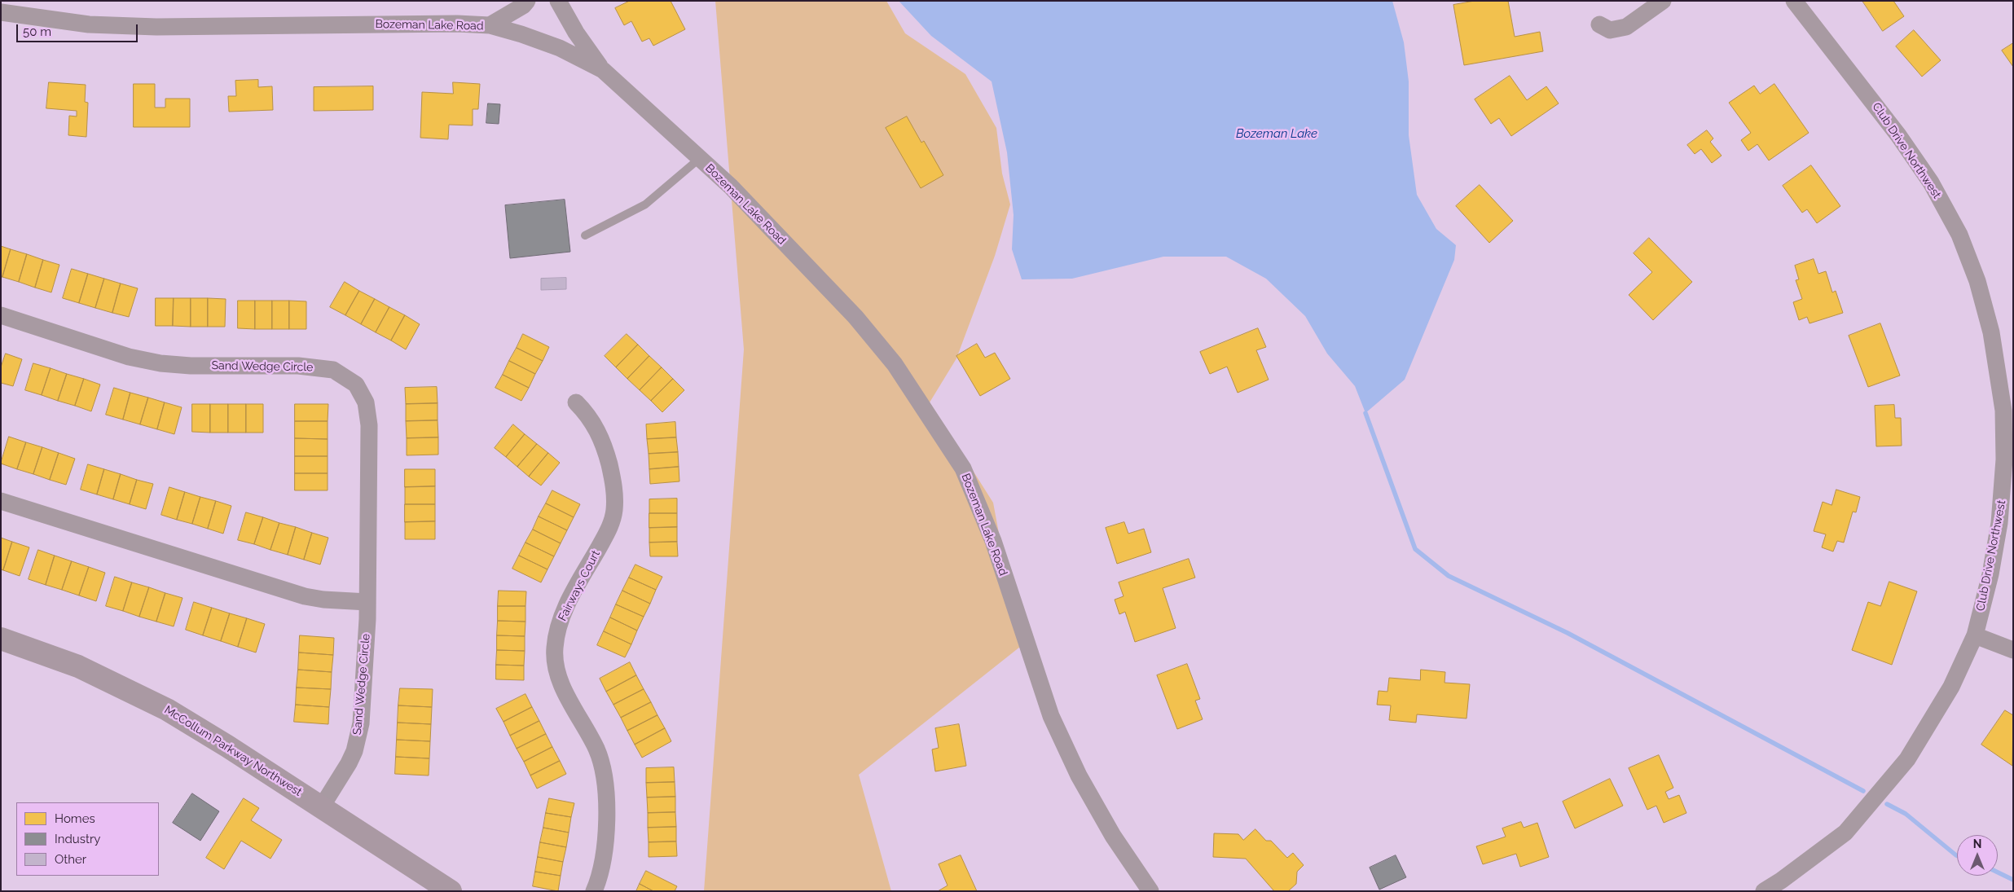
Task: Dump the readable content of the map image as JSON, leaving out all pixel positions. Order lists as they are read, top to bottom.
{
  "streets": {
    "street": [
      "Bozeman Lake Road",
      "Club Drive Northwest",
      "Sand Wedge Circle",
      "Fairways Court",
      "McCollum Parkway Northwest"
    ]
  },
  "crossings": [
    ["Sand Wedge Circle", "McCollum Parkway Northwest"]
  ],
  "water": ["Bozeman Lake"],
  "legend": ["Homes", "Industry", "Other"],
  "scale_bar": "50 m",
  "north": "top"
}
